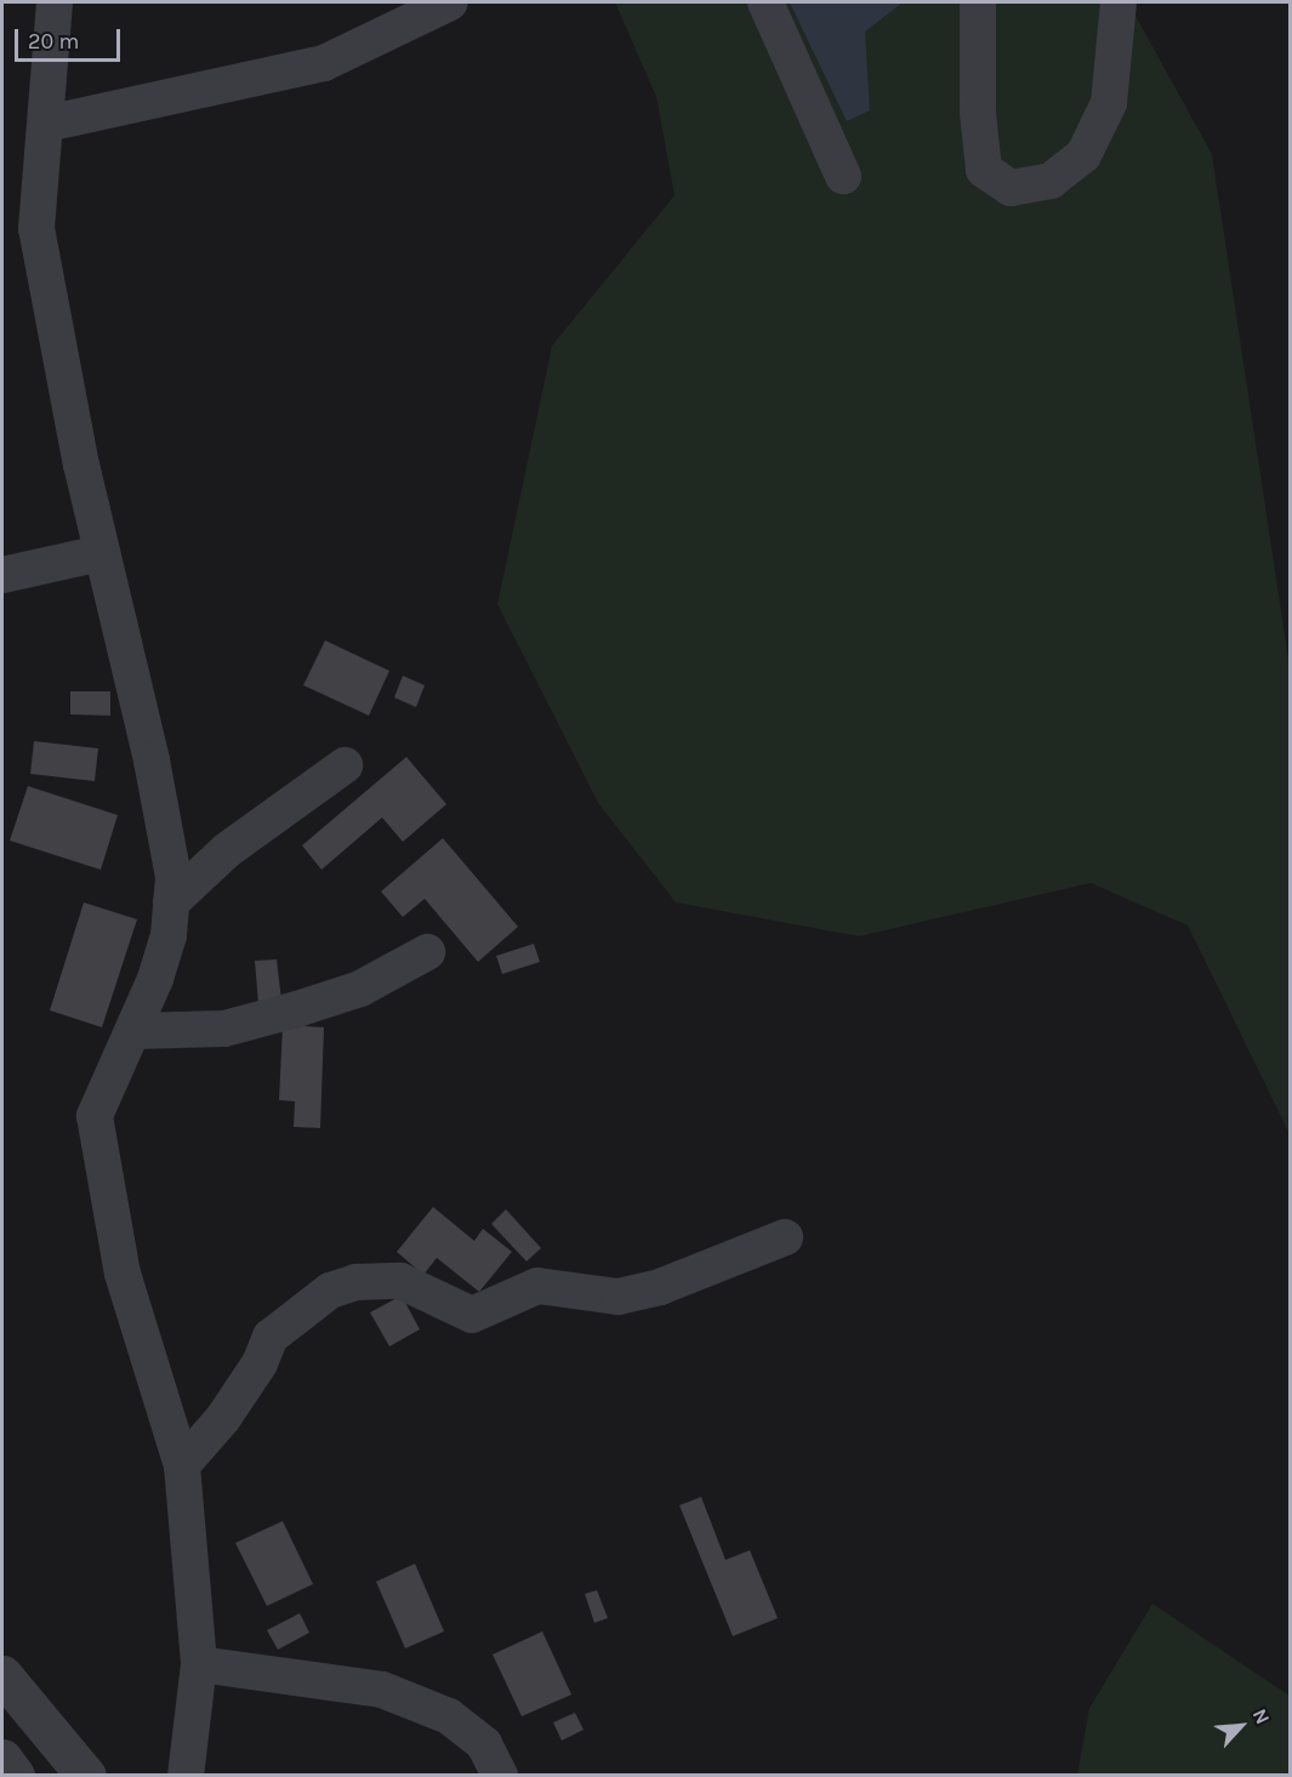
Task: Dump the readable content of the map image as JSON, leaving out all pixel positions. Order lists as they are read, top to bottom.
{
  "scale_bar": "20 m",
  "north": "top right"
}
